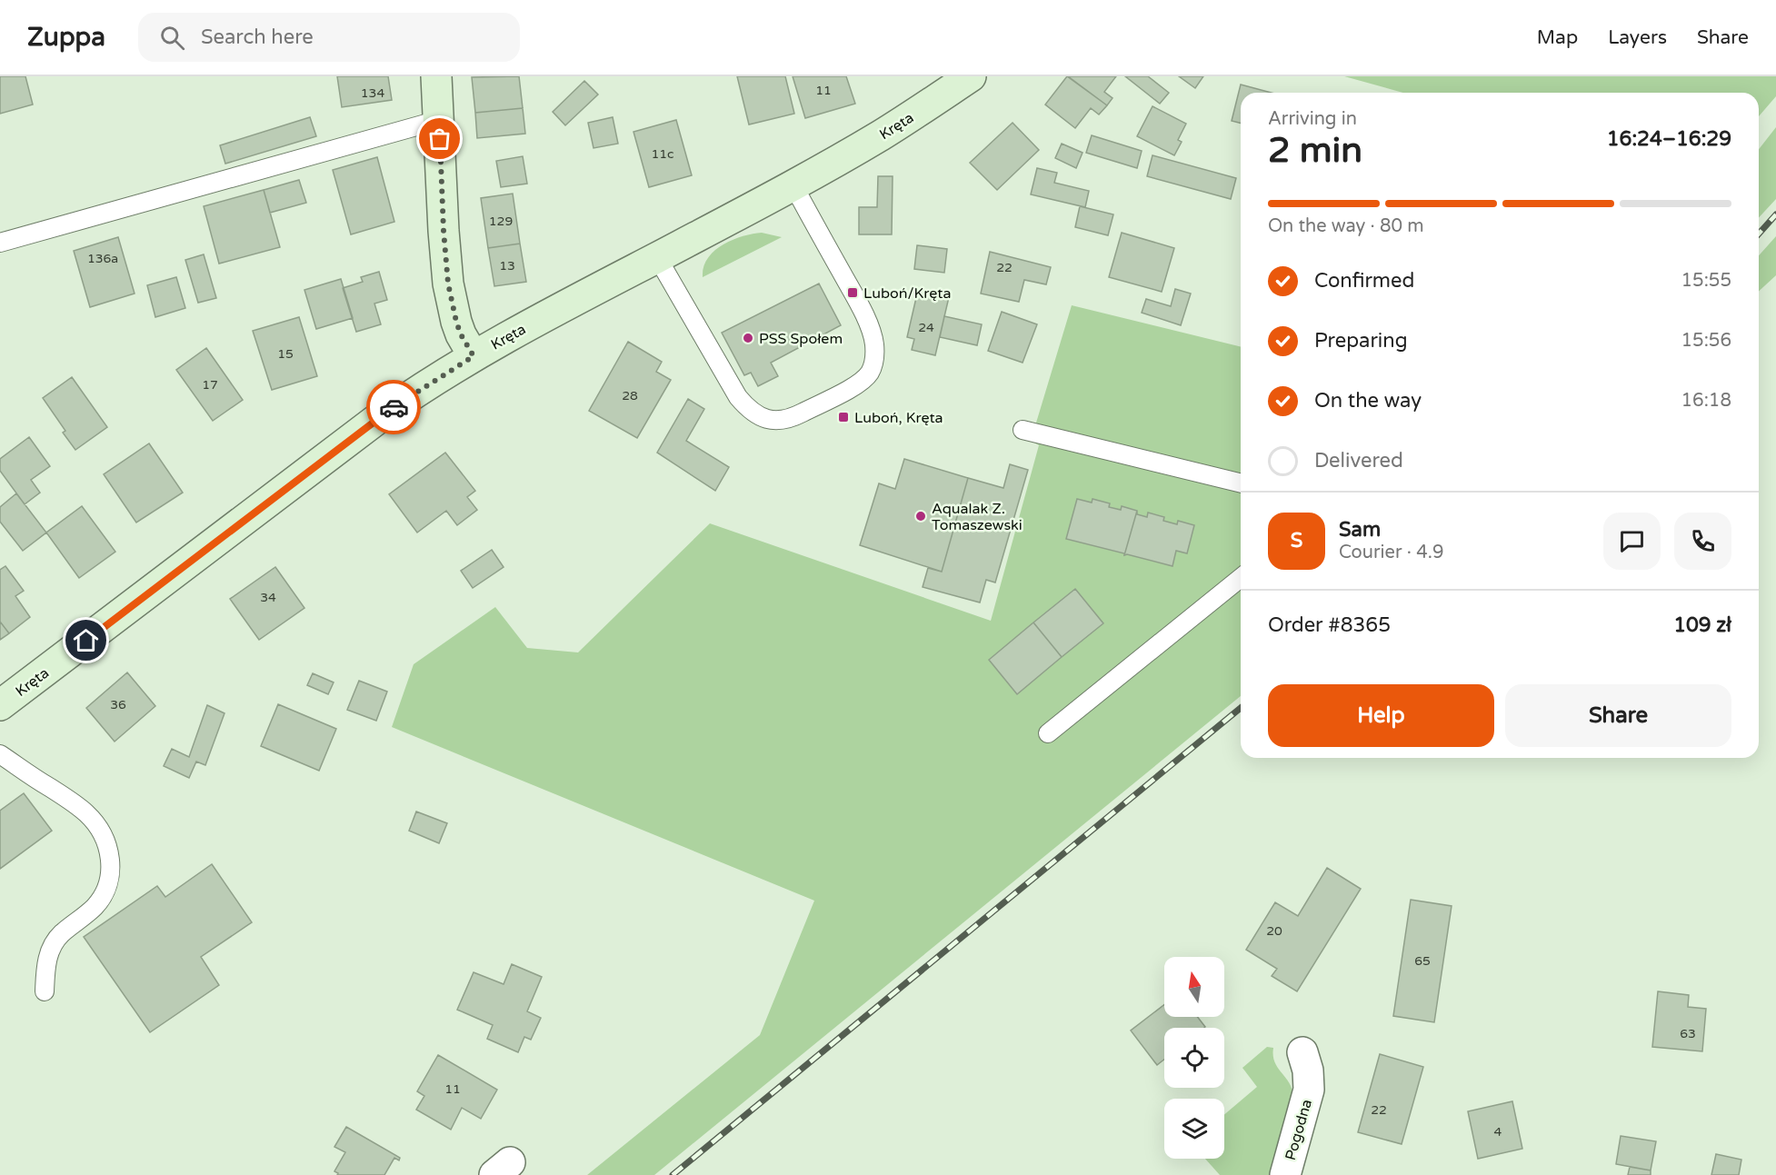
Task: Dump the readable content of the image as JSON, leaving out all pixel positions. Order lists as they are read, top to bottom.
{
  "streets": {
    "street": ["Kręta", "Pogodna"]
  },
  "places": {
    "transit": ["Luboń/Kręta", "Luboń, Kręta"],
    "other": ["PSS Społem", "Aqualak Z. Tomaszewski"]
  },
  "house_numbers": [
    "11",
    "134",
    "11c",
    "129",
    "136a",
    "13",
    "22",
    "24",
    "15",
    "17",
    "28",
    "34",
    "36",
    "20",
    "65",
    "63",
    "11",
    "22",
    "4"
  ],
  "north": "top",
  "page": {
    "header": "Zuppa",
    "search": "Search here",
    "nav": ["Map", "Layers", "Share"],
    "heading": ["2 min", "Arriving in", "16:24–16:29"],
    "panel": [
      "Sam",
      "Courier · 4.9",
      "Order #8365",
      "109 zł"
    ],
    "bar": "On the way · 80 m",
    "list": [
      ["Confirmed", "15:55"],
      ["Preparing", "15:56"],
      ["On the way", "16:18"],
      "Delivered"
    ],
    "round": "S",
    "buttons": ["Help", "Share"]
  }
}
